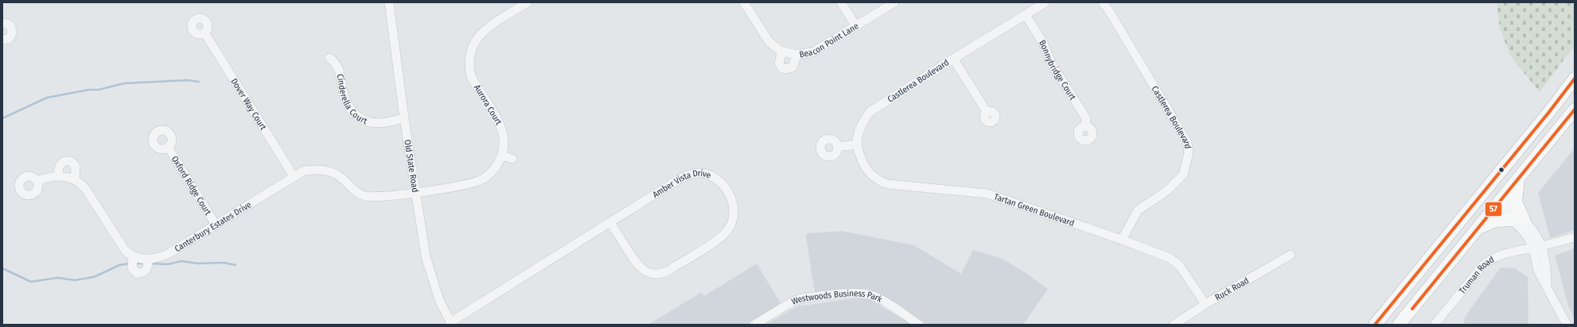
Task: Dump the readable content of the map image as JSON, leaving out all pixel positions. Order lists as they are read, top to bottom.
{
  "streets": {
    "street": [
      "Beacon Point Lane",
      "Bonnybridge Court",
      "Castlerea Boulevard",
      "Cinderella Court",
      "Dover Way Court",
      "Aurora Court",
      "Old State Road",
      "Oxford Ridge Court",
      "Amber Vista Drive",
      "Tartan Green Boulevard",
      "Canterbury Estates Drive",
      "Truman Road",
      "Ruck Road",
      "Westwoods Business Park"
    ]
  },
  "crossings": [
    ["Bonnybridge Court", "Castlerea Boulevard"],
    ["Castlerea Boulevard", "Tartan Green Boulevard"],
    ["Cinderella Court", "Old State Road"],
    ["Dover Way Court", "Canterbury Estates Drive"],
    ["Aurora Court", "Old State Road"],
    ["Aurora Court", "Canterbury Estates Drive"],
    ["Old State Road", "Amber Vista Drive"],
    ["Old State Road", "Canterbury Estates Drive"],
    ["Oxford Ridge Court", "Canterbury Estates Drive"],
    ["Tartan Green Boulevard", "Ruck Road"]
  ],
  "lines": ["transit line 57"]
}
